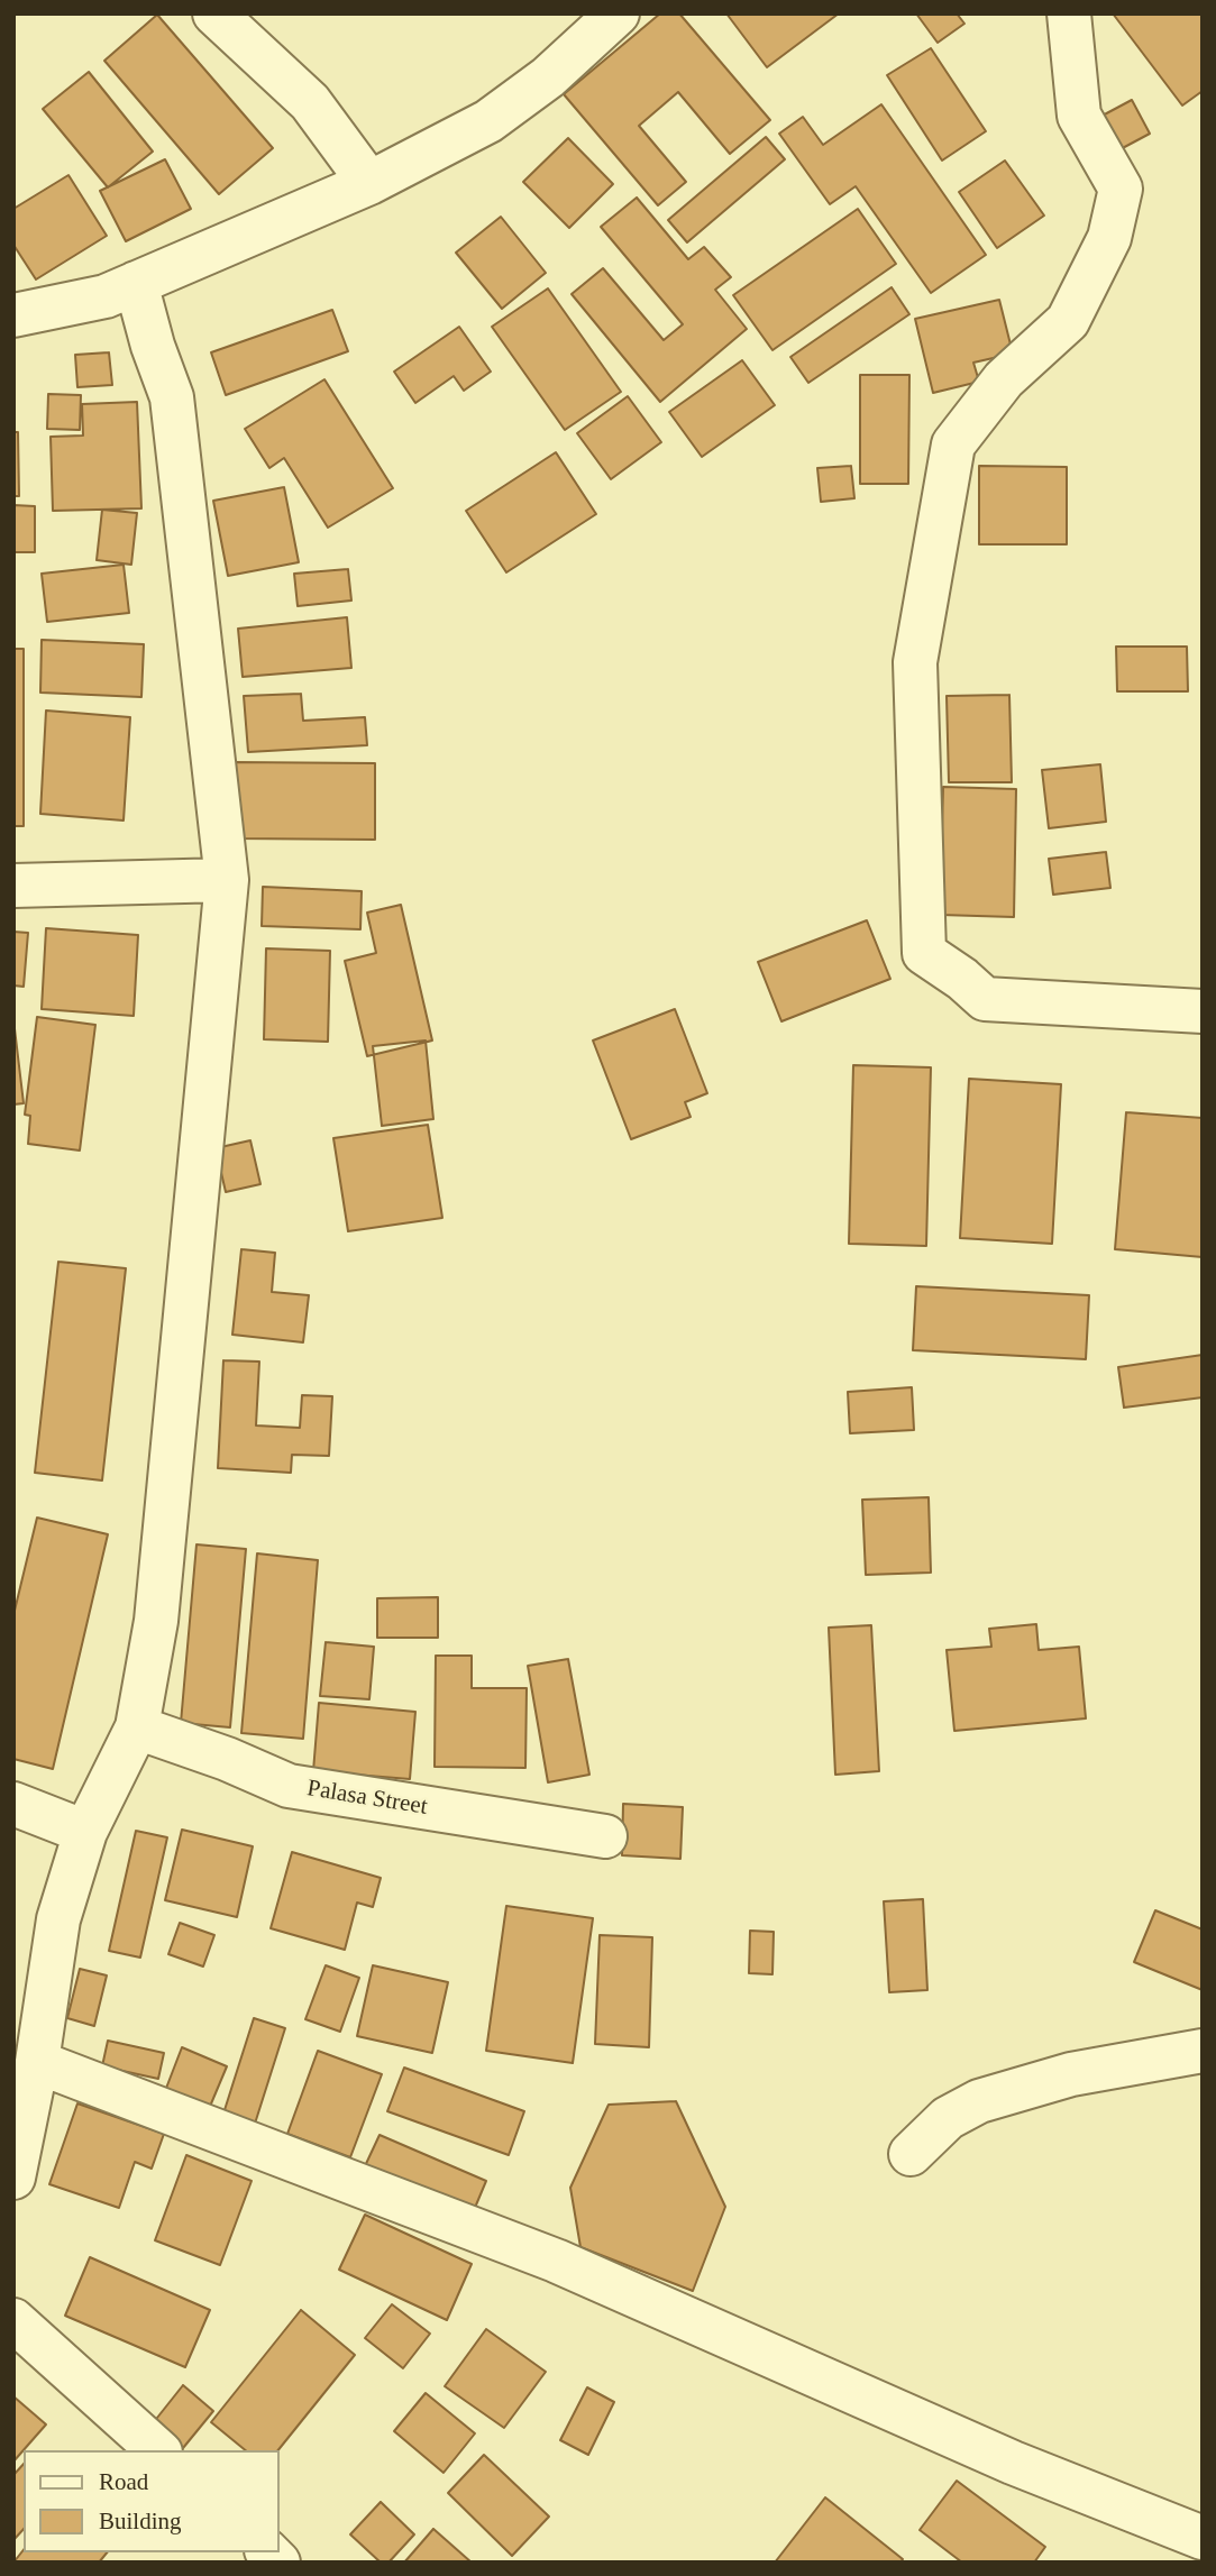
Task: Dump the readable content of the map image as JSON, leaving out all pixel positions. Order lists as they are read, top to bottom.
{
  "streets": {
    "street": ["Palasa Street"]
  },
  "legend": ["Road", "Building"]
}
